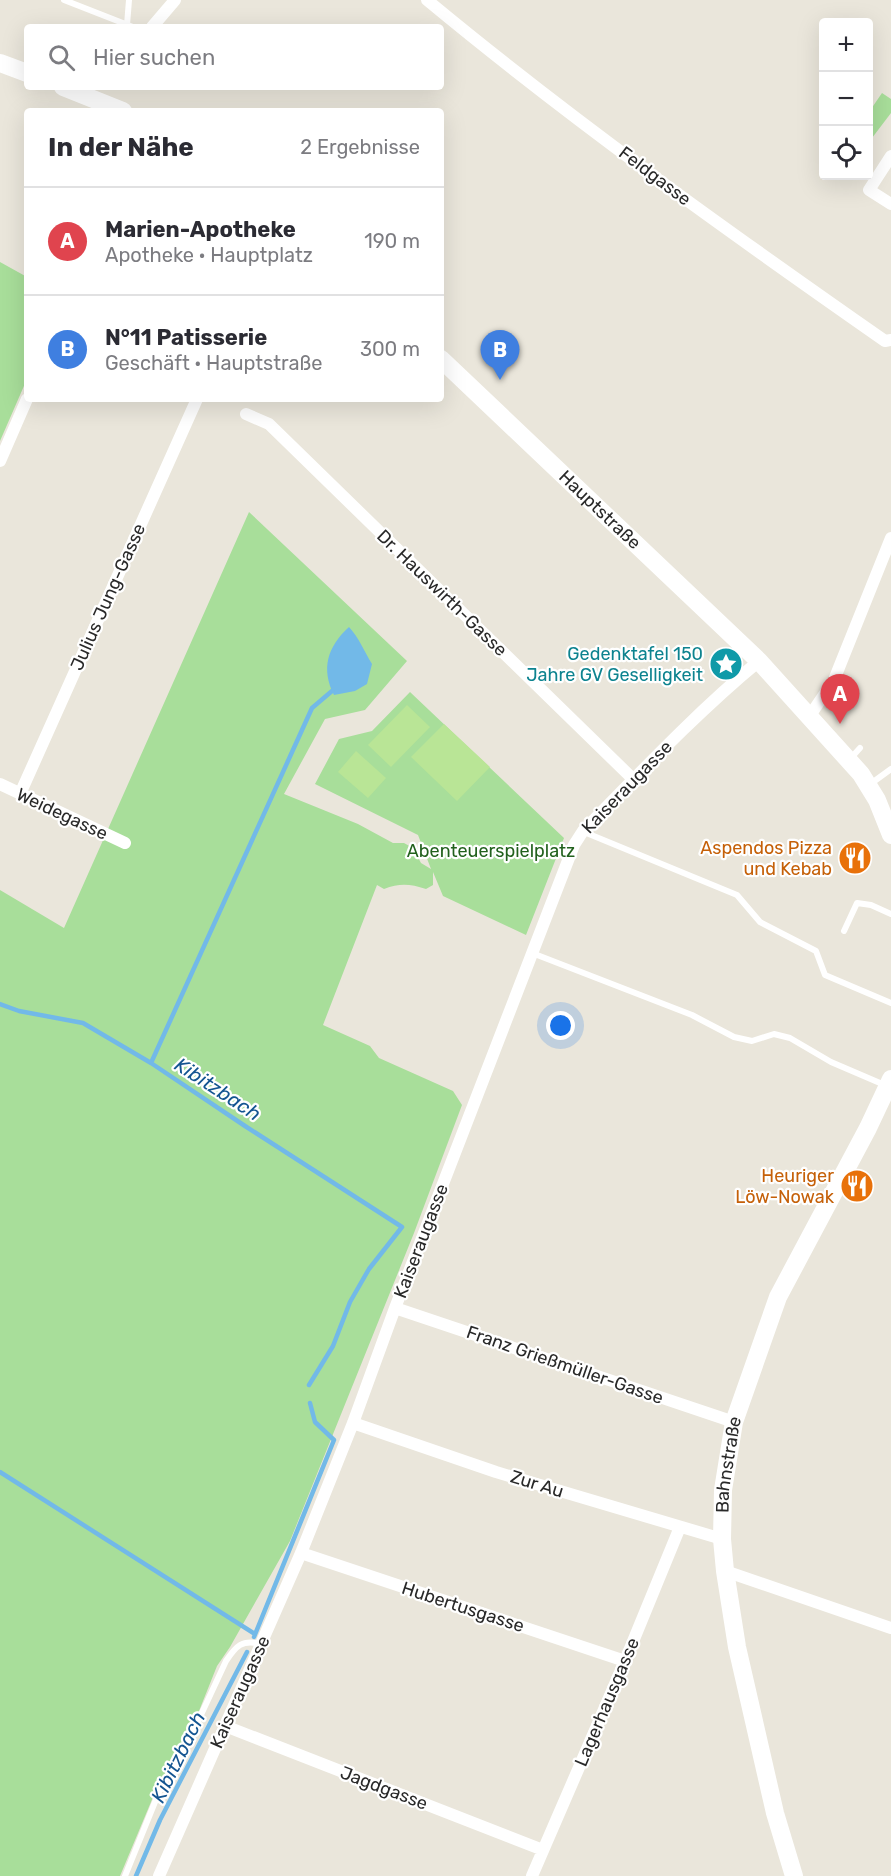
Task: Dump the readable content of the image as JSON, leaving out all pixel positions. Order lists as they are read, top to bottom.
{
  "streets": {
    "main road": ["Hauptstraße", "Bahnstraße"],
    "street": [
      "Feldgasse",
      "Dr. Hauswirth-Gasse",
      "Julius Jung-Gasse",
      "Kaiseraugasse",
      "Weidegasse",
      "Franz Grießmüller-Gasse",
      "Zur Au",
      "Hubertusgasse",
      "Lagerhausgasse",
      "Jagdgasse"
    ]
  },
  "crossings": [
    ["Hauptstraße", "Kaiseraugasse"],
    ["Dr. Hauswirth-Gasse", "Kaiseraugasse"],
    ["Julius Jung-Gasse", "Weidegasse"],
    ["Kaiseraugasse", "Franz Grießmüller-Gasse"],
    ["Kaiseraugasse", "Zur Au"],
    ["Kaiseraugasse", "Hubertusgasse"],
    ["Kaiseraugasse", "Jagdgasse"],
    ["Franz Grießmüller-Gasse", "Bahnstraße"],
    ["Bahnstraße", "Zur Au"],
    ["Zur Au", "Lagerhausgasse"],
    ["Hubertusgasse", "Lagerhausgasse"],
    ["Lagerhausgasse", "Jagdgasse"]
  ],
  "water": ["Kibitzbach"],
  "parks": ["Abenteuerspielplatz"],
  "places": {
    "place": ["Gedenktafel 150 Jahre GV Geselligkeit"],
    "restaurant": ["Aspendos Pizza und Kebab", "Heuriger Löw-Nowak"]
  },
  "page": {
    "map_buttons": ["+", "−"],
    "search": "Hier suchen",
    "heading": ["In der Nähe", "2 Ergebnisse"],
    "list": [
      {
        "mark": "A",
        "name": "Marien-Apotheke",
        "note": "Apotheke · Hauptplatz",
        "value": "190 m"
      },
      {
        "mark": "B",
        "name": "N°11 Patisserie",
        "note": "Geschäft · Hauptstraße",
        "value": "300 m"
      }
    ],
    "pins": ["B", "A"]
  }
}
